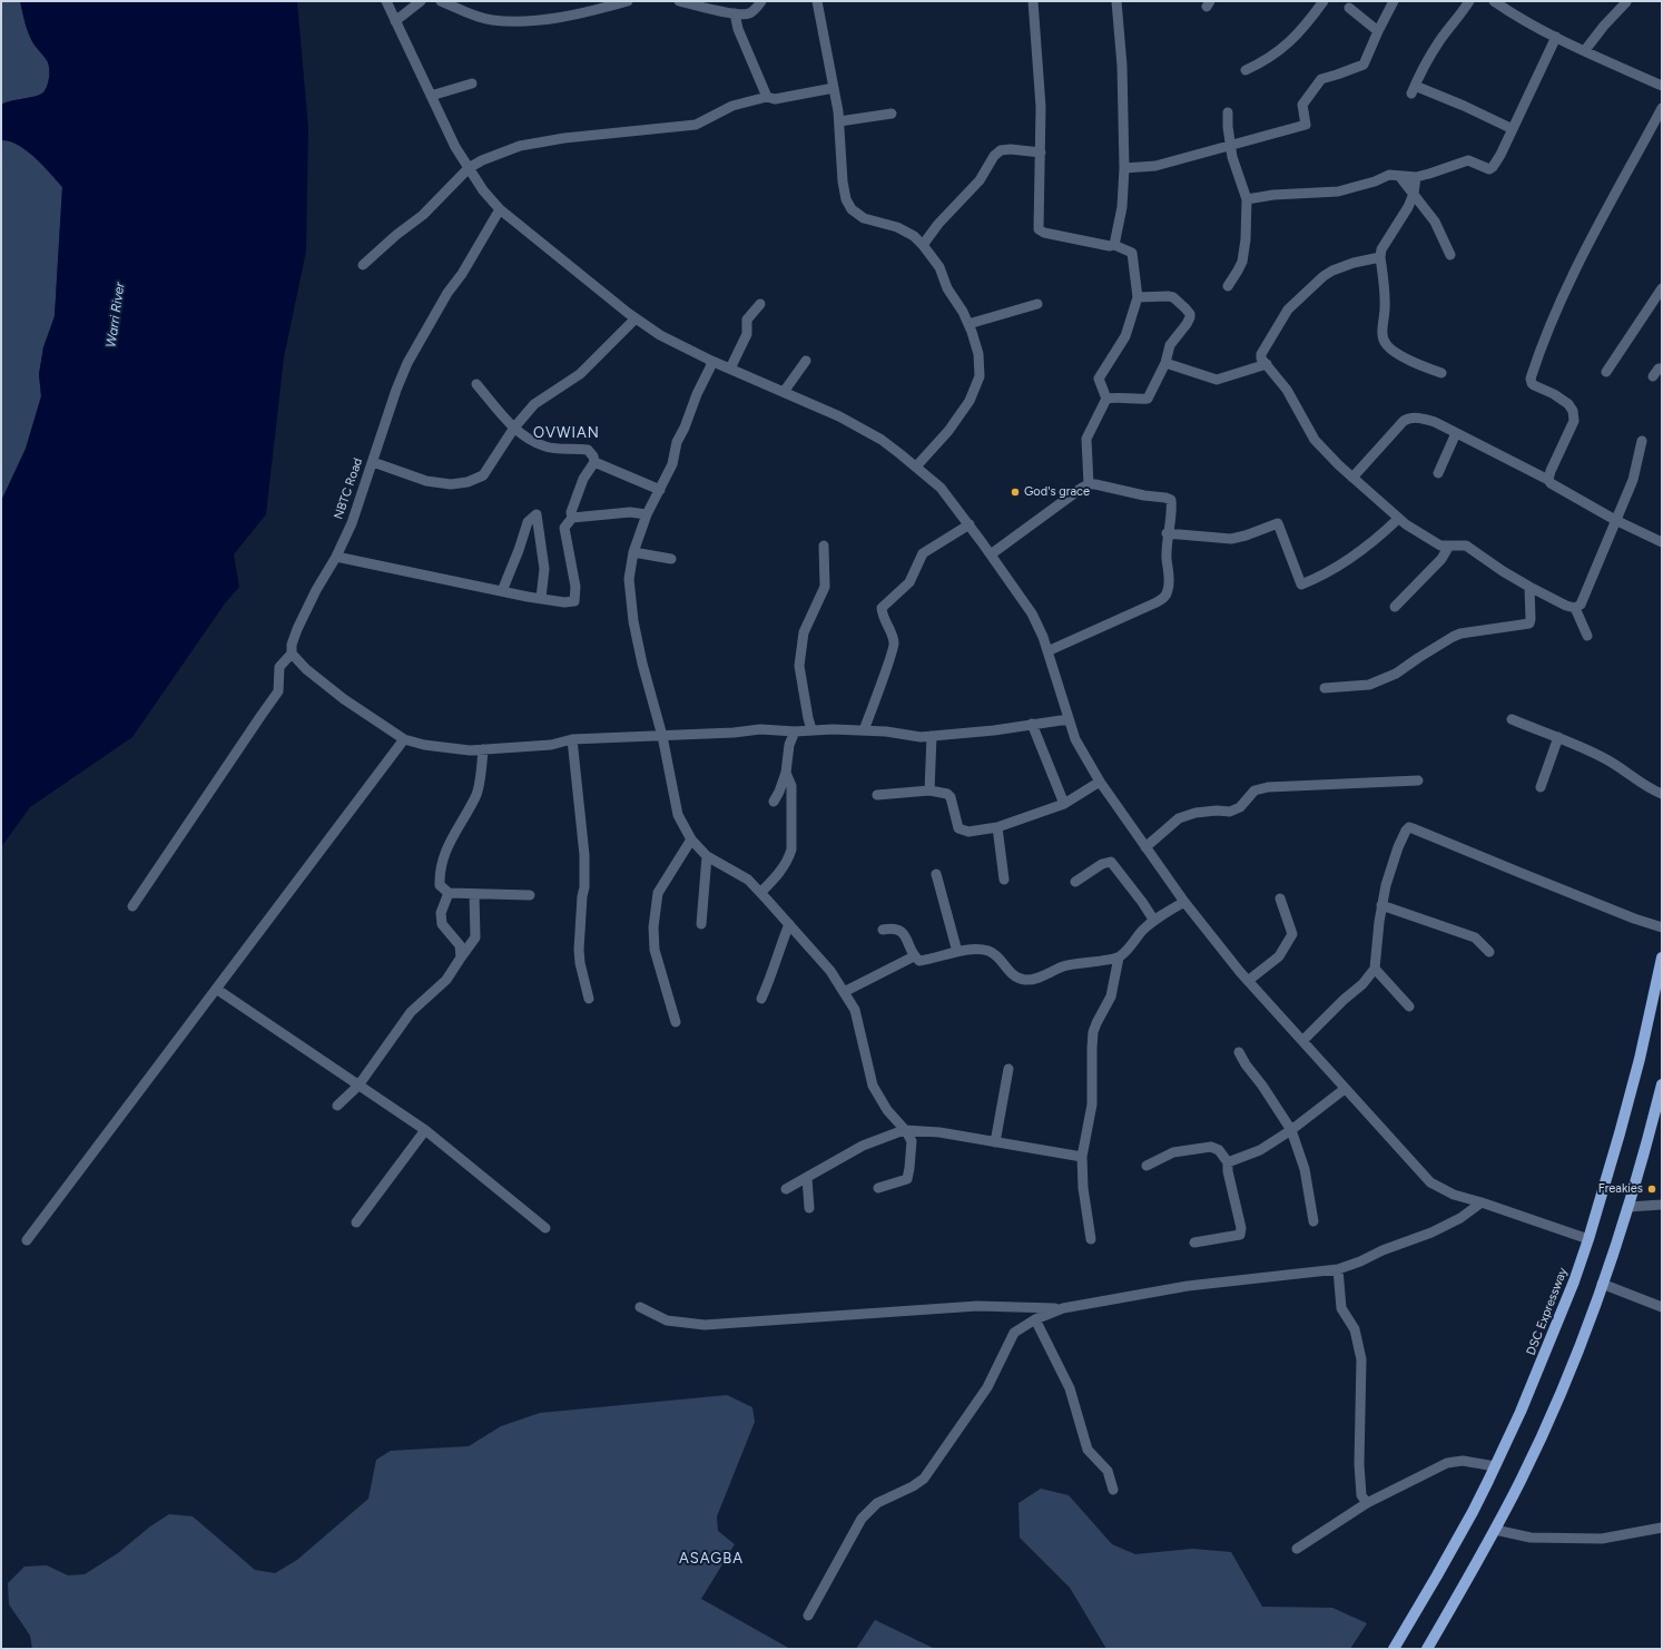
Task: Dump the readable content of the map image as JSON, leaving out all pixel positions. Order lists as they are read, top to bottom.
{
  "streets": {
    "main road": ["DSC Expressway"],
    "street": ["NBTC Road"]
  },
  "districts": ["OVWIAN", "ASAGBA"],
  "water": ["Warri River"],
  "places": ["God's grace", "Freakies"]
}
